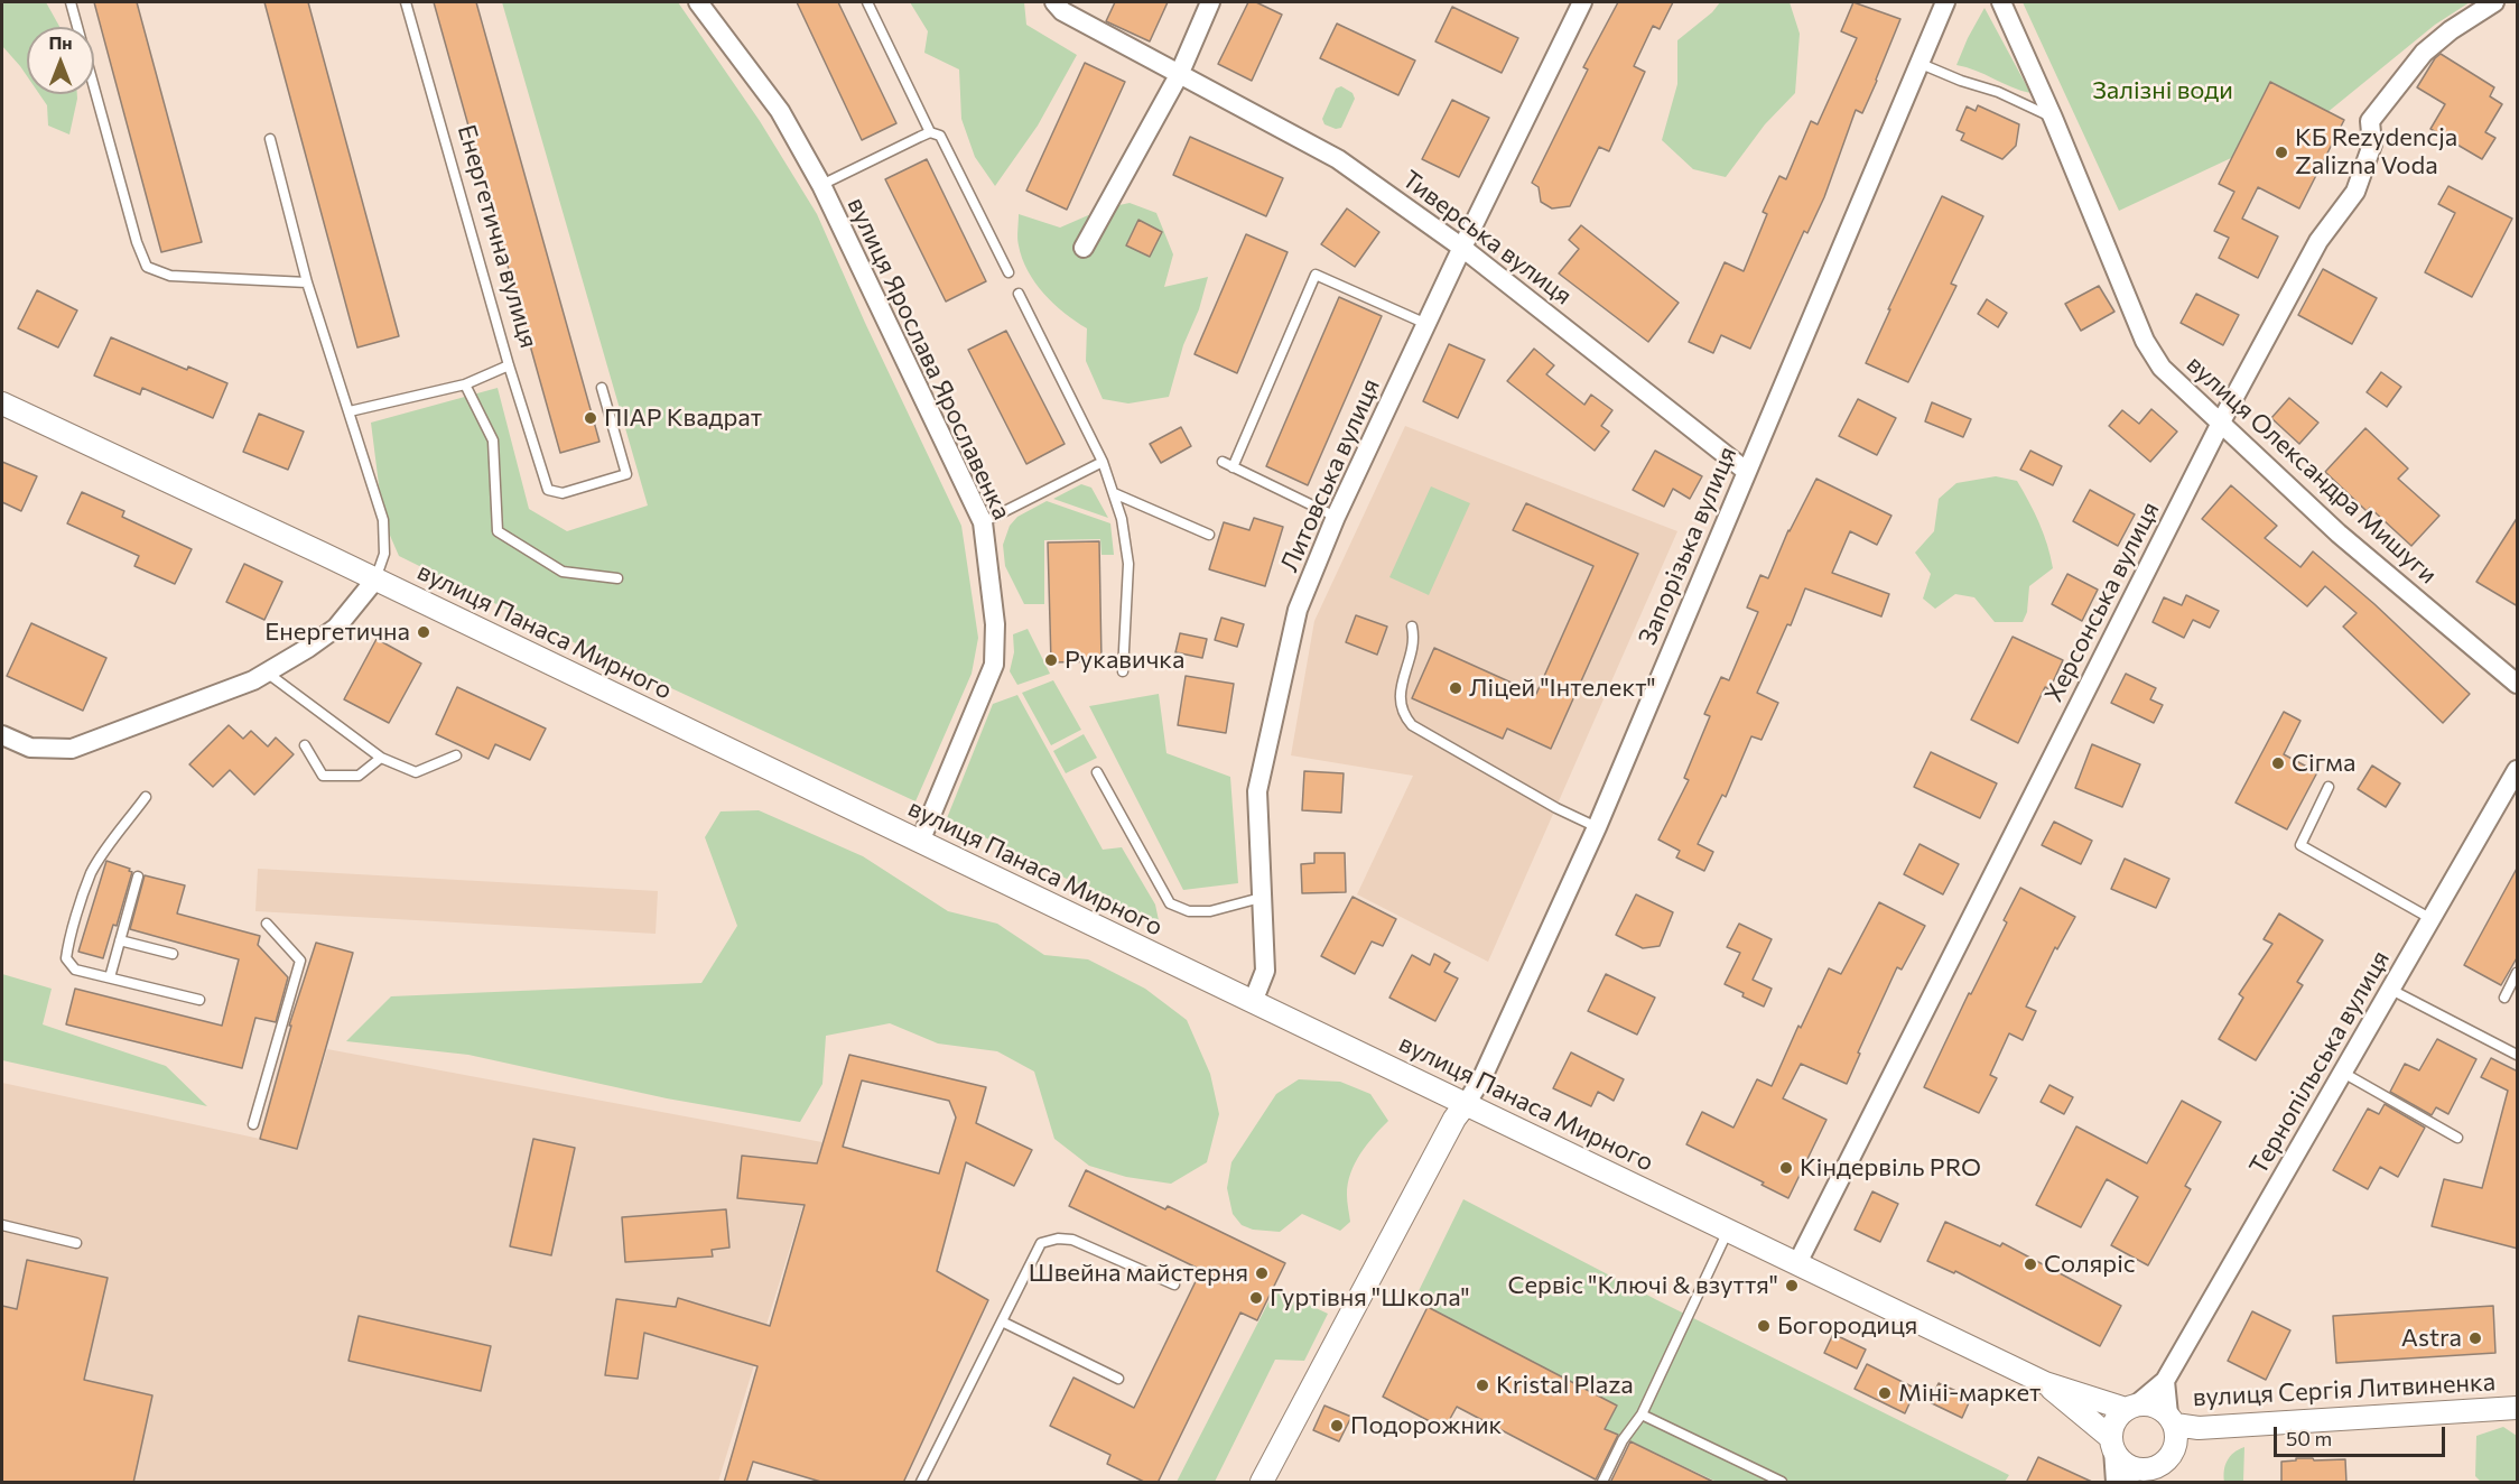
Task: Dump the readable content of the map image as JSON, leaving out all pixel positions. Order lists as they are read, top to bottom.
{
  "streets": {
    "street": [
      "Тиверська вулиця",
      "вулиця Ярослава Ярославенка",
      "вулиця Олександра Мишуги",
      "Литовська вулиця",
      "Запорізька вулиця",
      "Херсонська вулиця",
      "вулиця Панаса Мирного",
      "Тернопільська вулиця",
      "вулиця Сергія Литвиненка"
    ],
    "lane": ["Енергетична вулиця"]
  },
  "crossings": [
    ["Тиверська вулиця", "Литовська вулиця"],
    ["Тиверська вулиця", "Запорізька вулиця"],
    ["вулиця Ярослава Ярославенка", "вулиця Панаса Мирного"],
    ["вулиця Олександра Мишуги", "Херсонська вулиця"],
    ["Литовська вулиця", "вулиця Панаса Мирного"],
    ["Запорізька вулиця", "вулиця Панаса Мирного"],
    ["Херсонська вулиця", "вулиця Панаса Мирного"],
    ["вулиця Панаса Мирного", "Тернопільська вулиця"],
    ["вулиця Панаса Мирного", "вулиця Сергія Литвиненка"],
    ["Тернопільська вулиця", "вулиця Сергія Литвиненка"]
  ],
  "parks": ["Залізні води"],
  "places": [
    "КБ Rezydencja Zalizna Voda",
    "ПІАР Квадрат",
    "Енергетична",
    "Рукавичка",
    "Ліцей \"Інтелект\"",
    "Сігма",
    "Кіндервіль PRO",
    "Соляріс",
    "Швейна майстерня",
    "Сервіс \"Ключі & взуття\"",
    "Гуртівня \"Школа\"",
    "Богородиця",
    "Astra",
    "Kristal Plaza",
    "Міні-маркет",
    "Подорожник"
  ],
  "scale_bar": "50 m",
  "north": "top"
}
